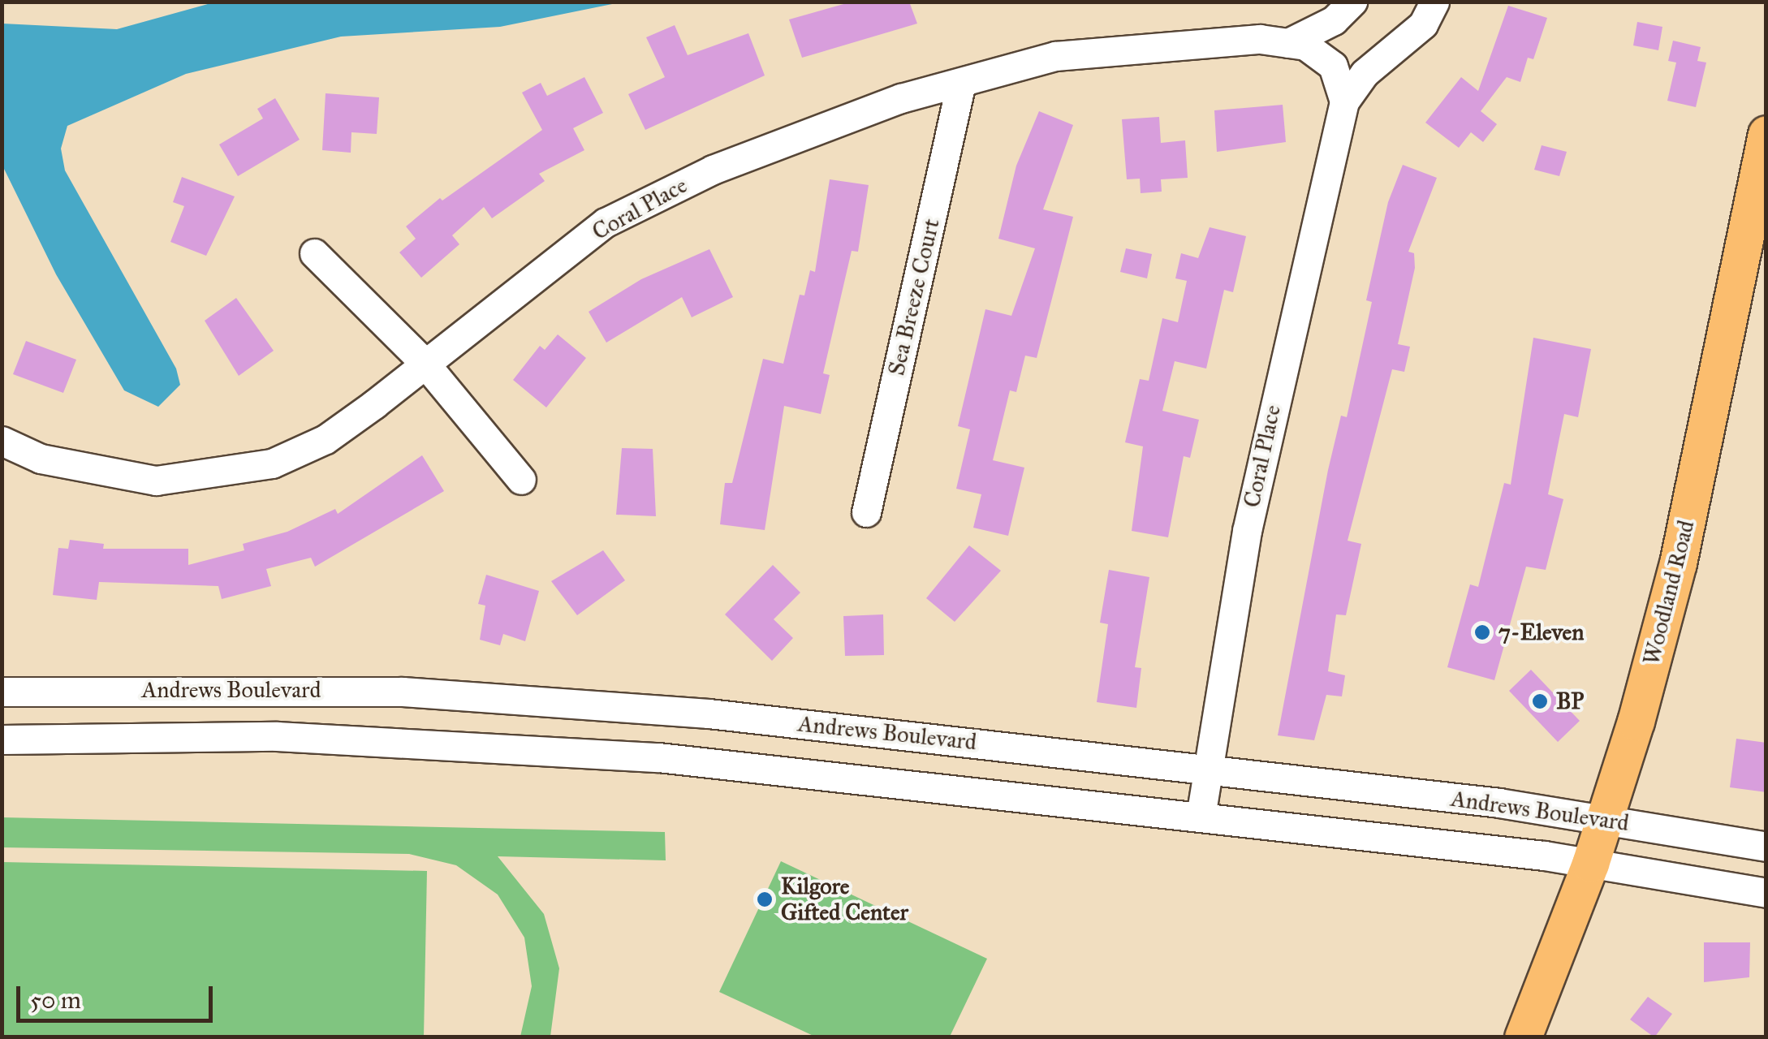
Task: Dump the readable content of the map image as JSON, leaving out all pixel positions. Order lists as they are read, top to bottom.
{
  "streets": {
    "main road": ["Woodland Road"],
    "street": ["Coral Place", "Sea Breeze Court", "Andrews Boulevard"]
  },
  "crossings": [
    ["Coral Place", "Sea Breeze Court"],
    ["Coral Place", "Andrews Boulevard"],
    ["Woodland Road", "Andrews Boulevard"]
  ],
  "places": ["7-Eleven", "BP", "Kilgore Gifted Center"],
  "scale_bar": "50 m"
}
